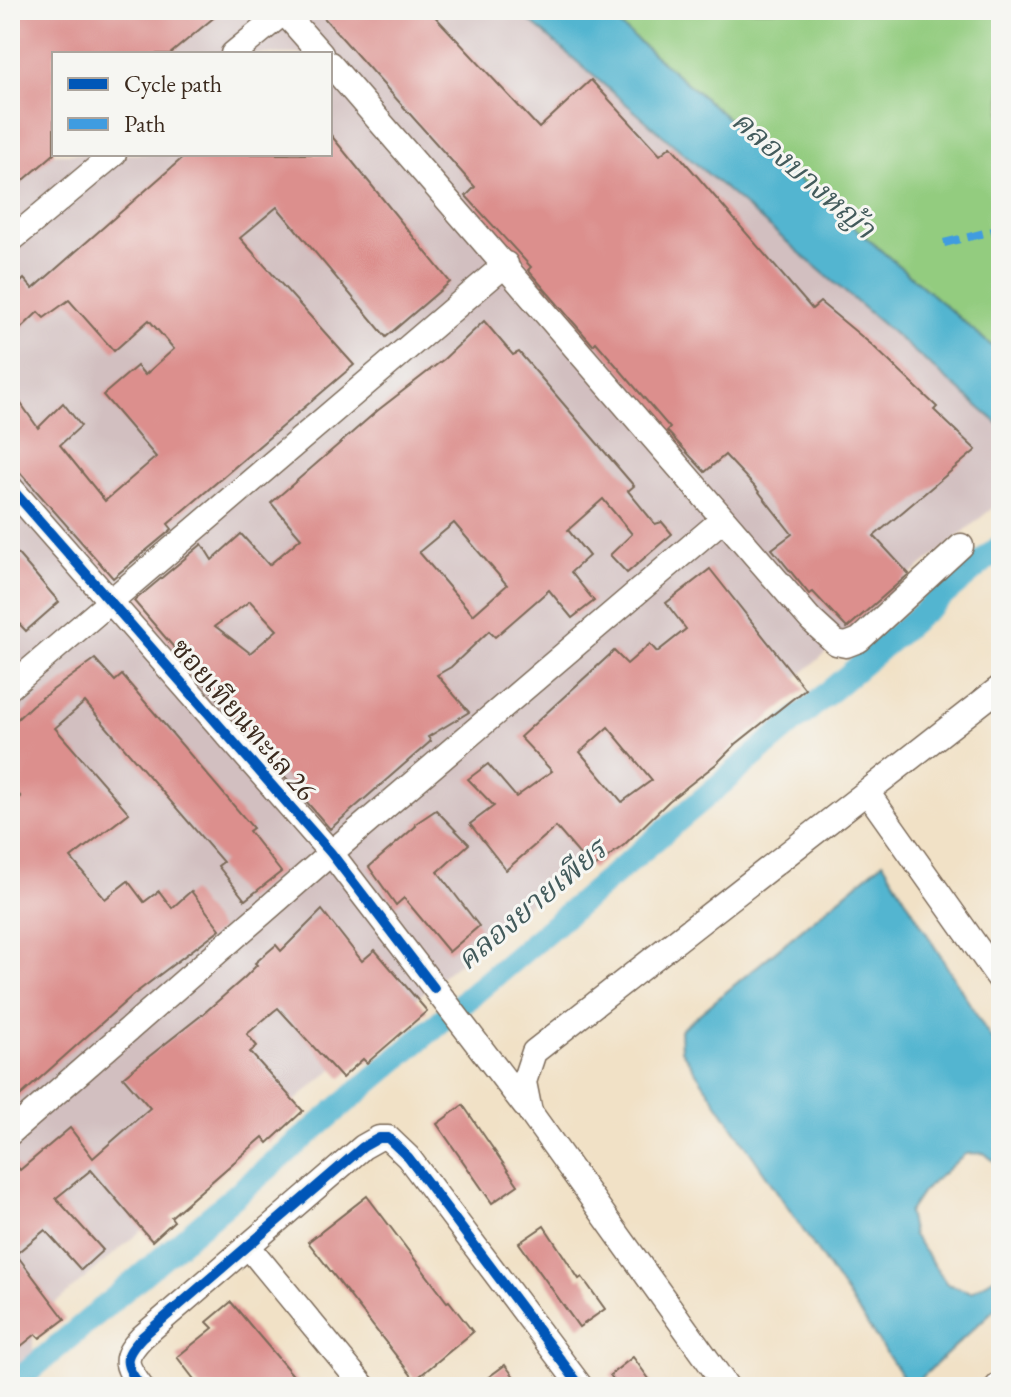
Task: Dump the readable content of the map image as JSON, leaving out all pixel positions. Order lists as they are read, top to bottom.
{
  "streets": {
    "street": ["ซอยเทียนทะเล 26"]
  },
  "water": ["คลองบางหญ้า", "คลองยายเพียร"],
  "legend": ["Cycle path", "Path"]
}
